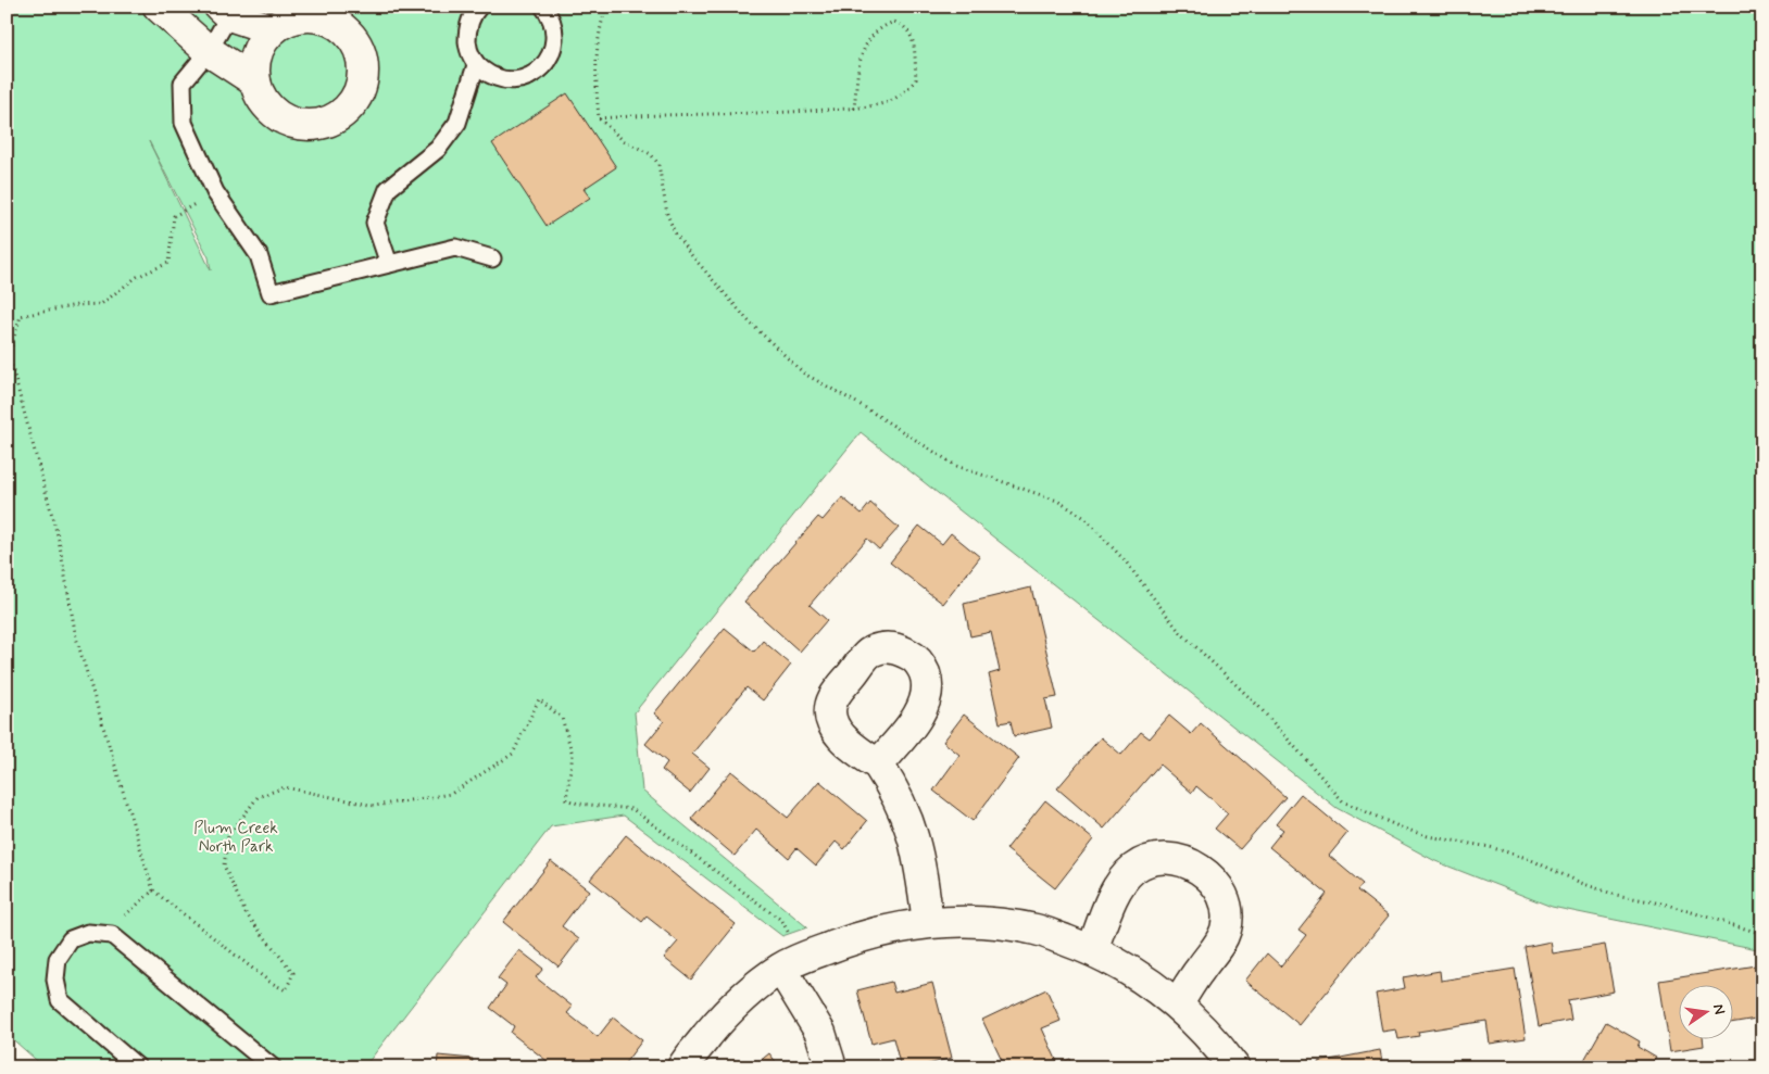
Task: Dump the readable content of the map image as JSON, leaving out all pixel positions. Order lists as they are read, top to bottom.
{
  "parks": ["Plum Creek North Park"],
  "north": "right"
}
